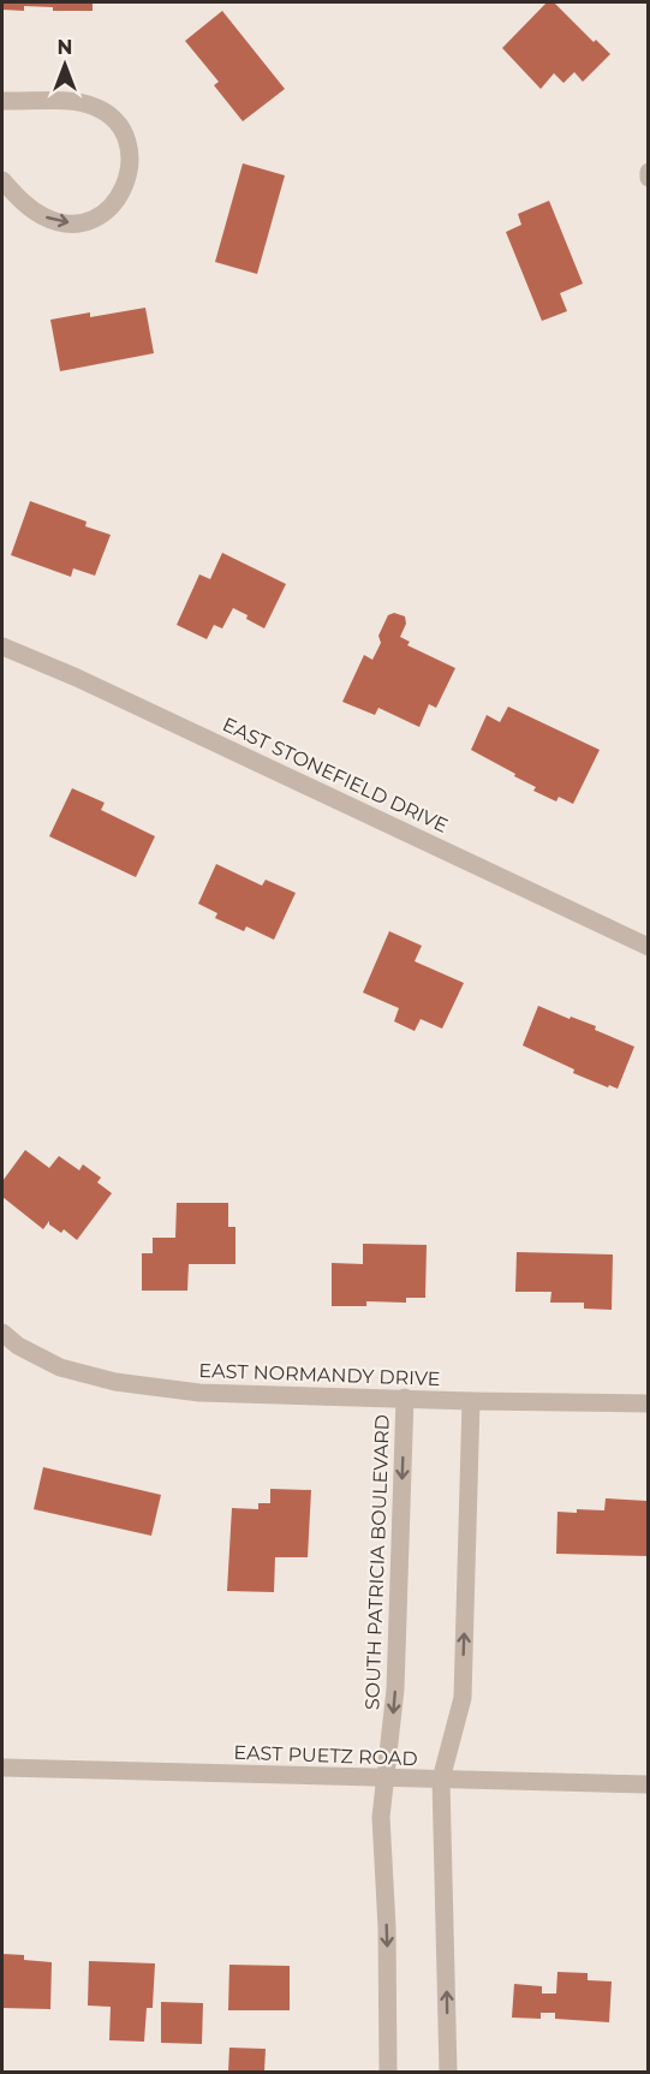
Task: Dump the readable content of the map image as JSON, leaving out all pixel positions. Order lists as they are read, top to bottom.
{
  "streets": {
    "street": [
      "EAST STONEFIELD DRIVE",
      "EAST NORMANDY DRIVE",
      "SOUTH PATRICIA BOULEVARD",
      "EAST PUETZ ROAD"
    ]
  },
  "crossings": [
    ["EAST NORMANDY DRIVE", "SOUTH PATRICIA BOULEVARD"],
    ["SOUTH PATRICIA BOULEVARD", "EAST PUETZ ROAD"]
  ],
  "north": "top"
}
